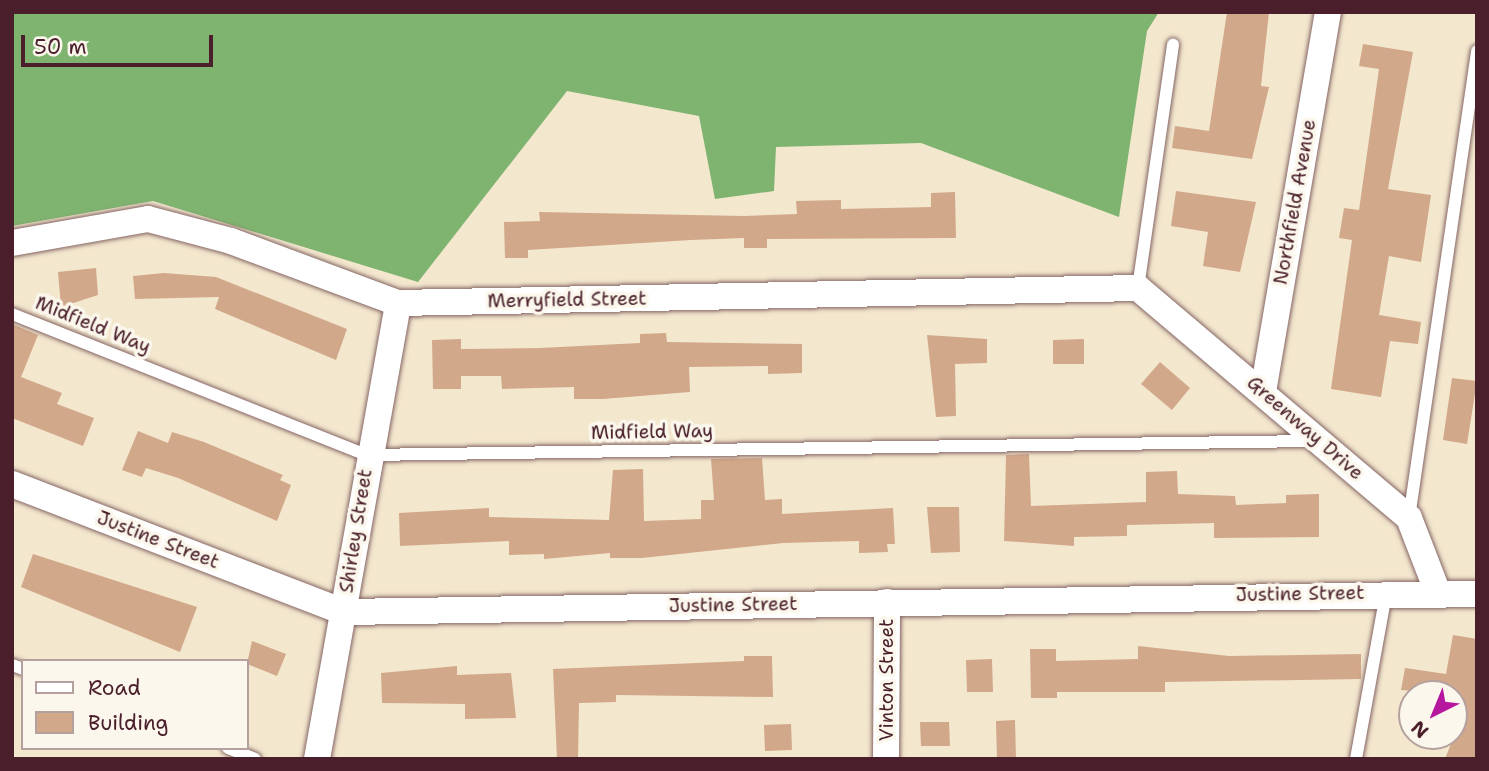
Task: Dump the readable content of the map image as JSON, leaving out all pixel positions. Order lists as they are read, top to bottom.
{
  "streets": {
    "street": [
      "Northfield Avenue",
      "Merryfield Street",
      "Greenway Drive",
      "Shirley Street",
      "Justine Street",
      "Vinton Street"
    ],
    "lane": ["Midfield Way"]
  },
  "crossings": [
    ["Northfield Avenue", "Greenway Drive"],
    ["Merryfield Street", "Greenway Drive"],
    ["Merryfield Street", "Shirley Street"],
    ["Midfield Way", "Greenway Drive"],
    ["Midfield Way", "Shirley Street"],
    ["Greenway Drive", "Justine Street"],
    ["Shirley Street", "Justine Street"],
    ["Justine Street", "Vinton Street"]
  ],
  "legend": ["Road", "Building"],
  "scale_bar": "50 m",
  "north": "bottom left"
}
